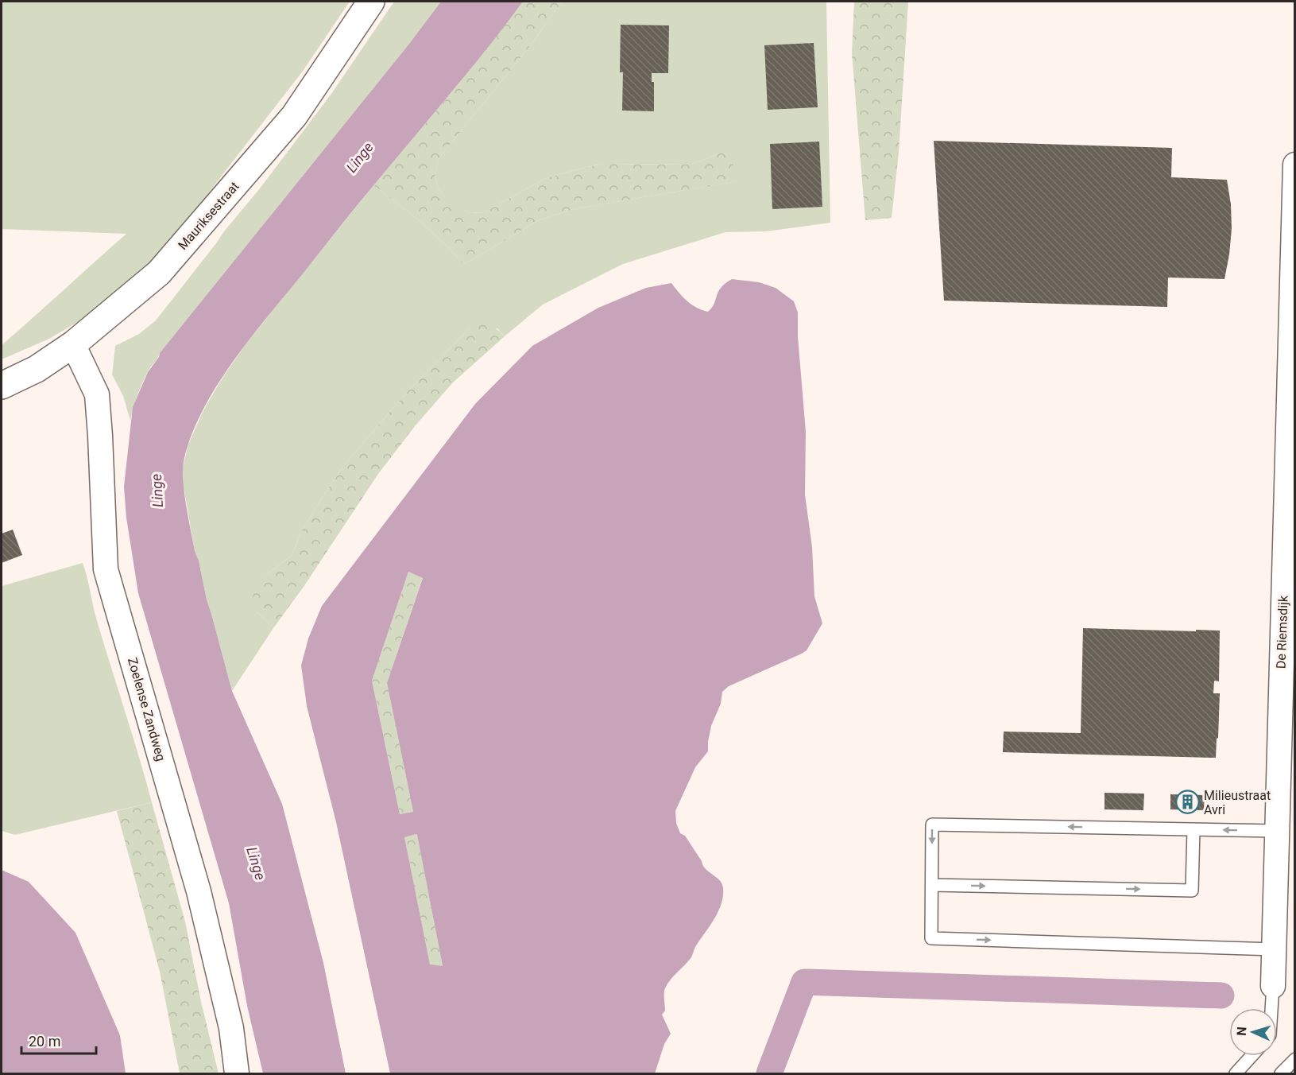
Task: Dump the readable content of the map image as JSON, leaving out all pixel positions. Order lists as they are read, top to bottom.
{
  "streets": {
    "street": ["Mauriksestraat", "De Riemsdijk", "Zoelense Zandweg"]
  },
  "crossings": [
    ["Mauriksestraat", "Zoelense Zandweg"]
  ],
  "water": ["Linge"],
  "places": {
    "building": ["Milieustraat Avri"]
  },
  "scale_bar": "20 m",
  "north": "left"
}
